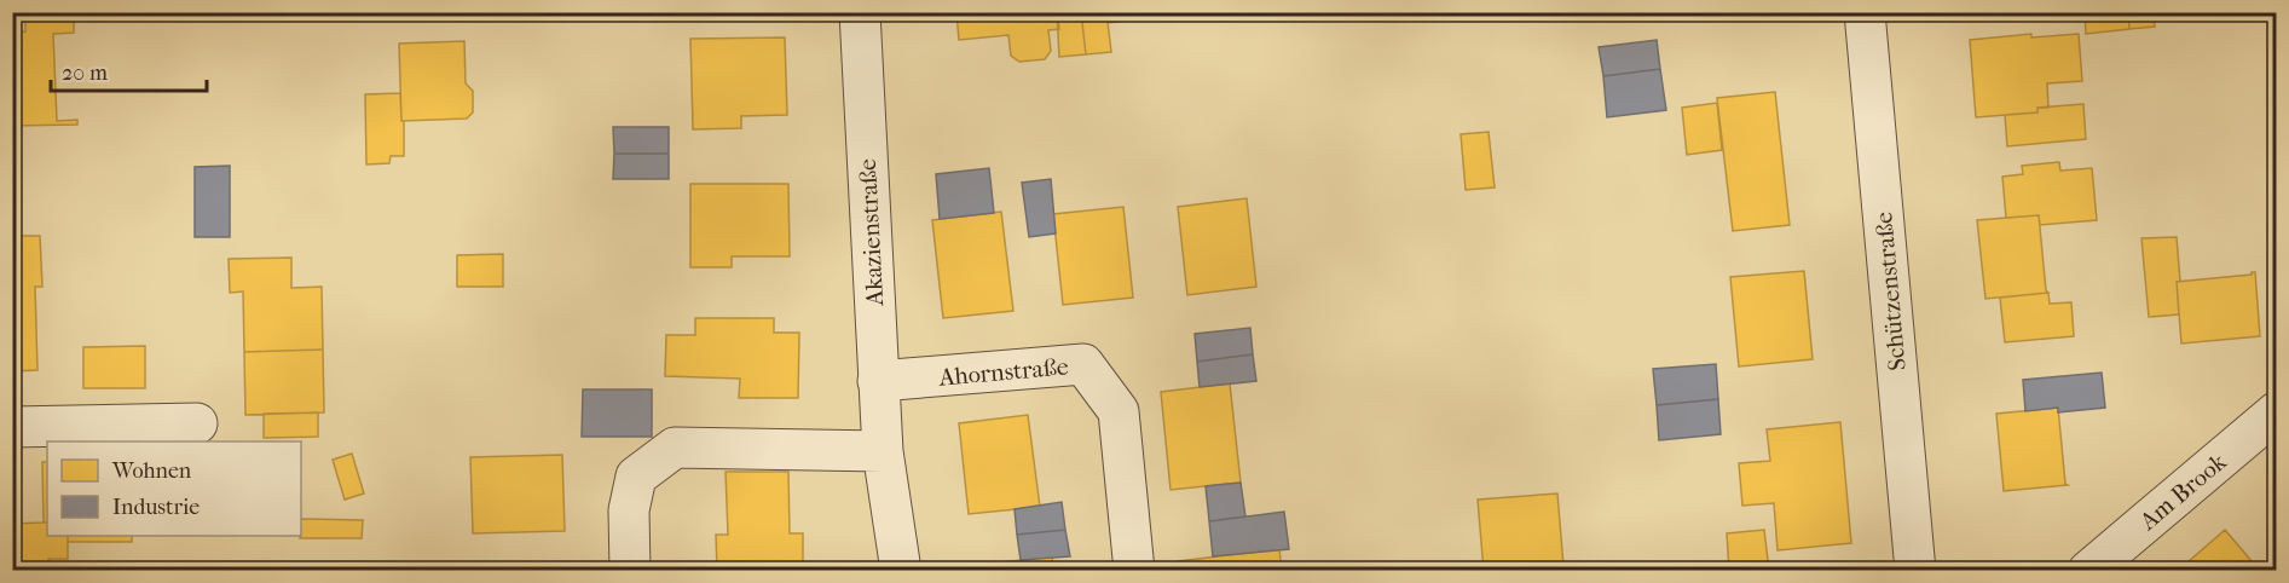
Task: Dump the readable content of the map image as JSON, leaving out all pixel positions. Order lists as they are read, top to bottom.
{
  "streets": {
    "street": [
      "Akazienstraße",
      "Schützenstraße",
      "Ahornstraße",
      "Am Brook"
    ]
  },
  "crossings": [
    ["Akazienstraße", "Ahornstraße"]
  ],
  "legend": ["Wohnen", "Industrie"],
  "scale_bar": "20 m"
}
